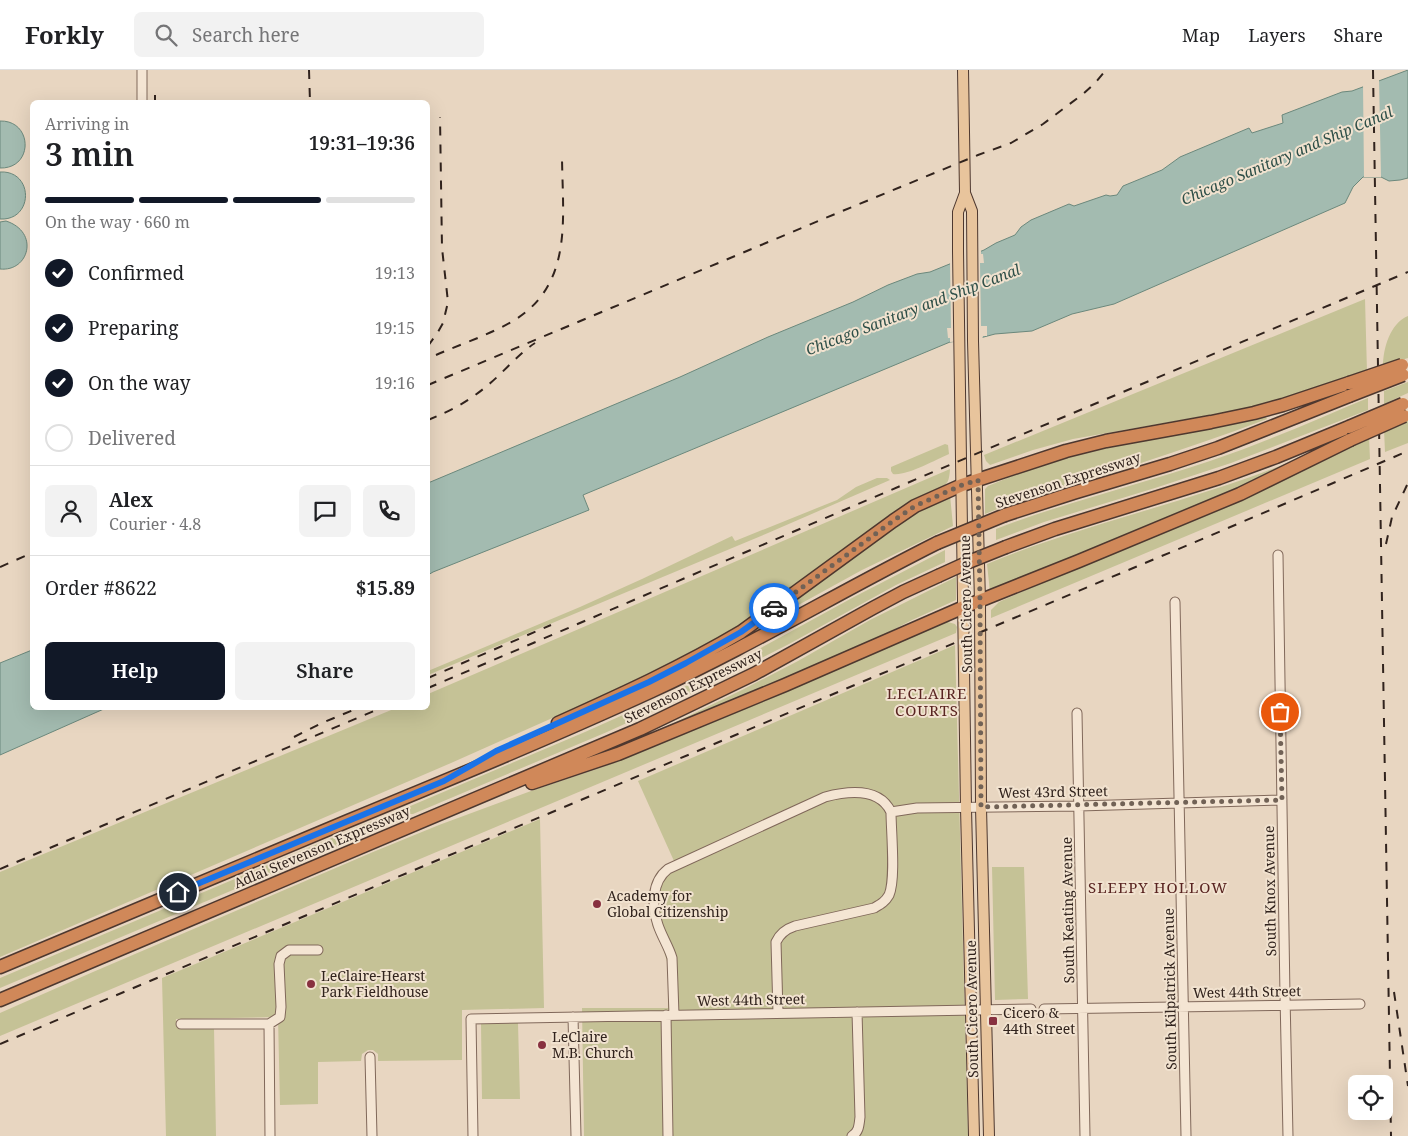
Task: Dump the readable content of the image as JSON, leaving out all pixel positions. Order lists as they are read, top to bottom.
{
  "streets": {
    "highway": ["Stevenson Expressway", "Adlai Stevenson Expressway"],
    "main road": ["South Cicero Avenue"],
    "street": [
      "West 43rd Street",
      "South Knox Avenue",
      "South Keating Avenue",
      "South Kilpatrick Avenue",
      "West 44th Street"
    ]
  },
  "crossings": [
    ["Stevenson Expressway", "Adlai Stevenson Expressway"],
    ["South Cicero Avenue", "West 43rd Street"],
    ["South Cicero Avenue", "West 44th Street"],
    ["West 43rd Street", "South Knox Avenue"],
    ["West 43rd Street", "South Keating Avenue"],
    ["West 43rd Street", "South Kilpatrick Avenue"],
    ["South Knox Avenue", "West 44th Street"],
    ["South Keating Avenue", "West 44th Street"],
    ["South Kilpatrick Avenue", "West 44th Street"]
  ],
  "districts": ["LECLAIRE COURTS", "SLEEPY HOLLOW"],
  "water": ["Chicago Sanitary and Ship Canal"],
  "places": {
    "other": ["Academy for Global Citizenship", "LeClaire-Hearst Park Fieldhouse", "LeClaire M.B. Church"],
    "transit": ["Cicero & 44th Street"]
  },
  "page": {
    "header": "Forkly",
    "search": "Search here",
    "nav": ["Map", "Layers", "Share"],
    "heading": ["3 min", "Arriving in", "19:31–19:36"],
    "panel": [
      "Alex",
      "Courier · 4.8",
      "Order #8622",
      "$15.89"
    ],
    "bar": "On the way · 660 m",
    "list": [
      ["Confirmed", "19:13"],
      ["Preparing", "19:15"],
      ["On the way", "19:16"],
      "Delivered"
    ],
    "buttons": ["Help", "Share"]
  }
}
